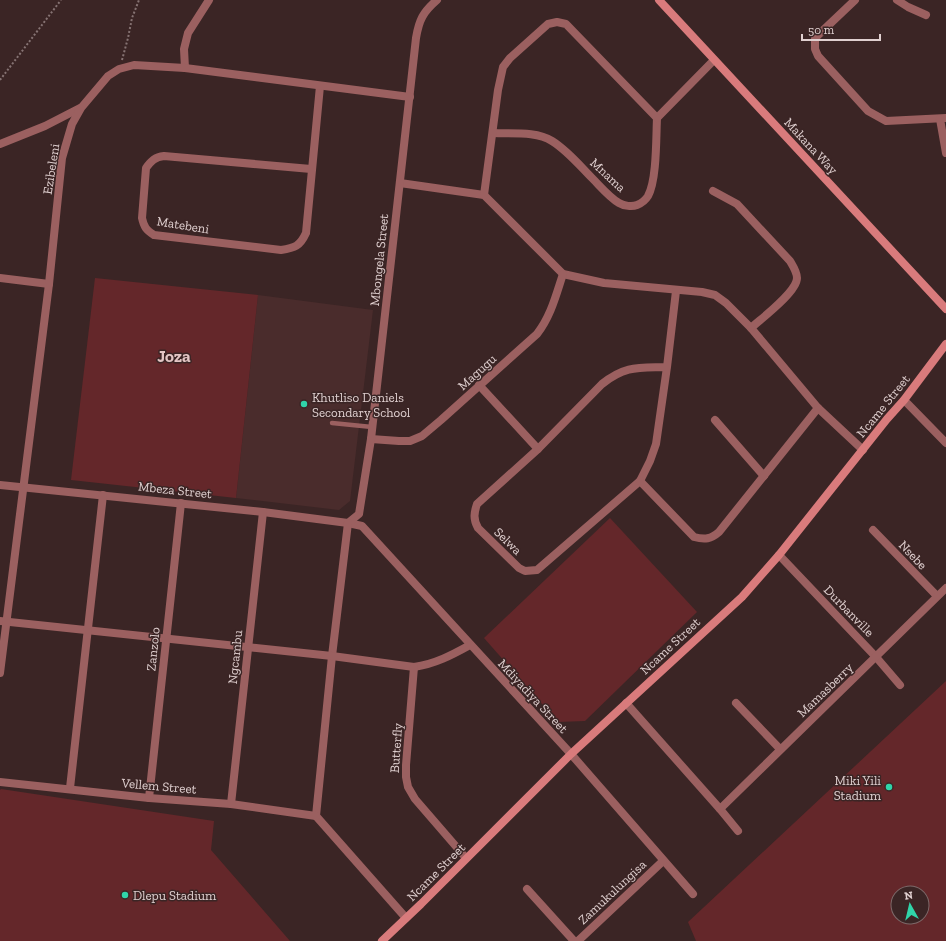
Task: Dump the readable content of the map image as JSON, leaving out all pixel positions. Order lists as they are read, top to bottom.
{
  "streets": {
    "street": [
      "Makana Way",
      "Ezibeleni",
      "Mnama",
      "Matebeni",
      "Mbongela Street",
      "Magugu",
      "Ncame Street",
      "Mbeza Street",
      "Selwa",
      "Nsebe",
      "Durbanville",
      "Zanzolo",
      "Ngcambu",
      "Mamasberry",
      "Mdiyadiya Street",
      "Butterfly",
      "Vellem Street",
      "Zamukulungisa"
    ]
  },
  "crossings": [
    ["Ezibeleni", "Matebeni"],
    ["Ezibeleni", "Mbongela Street"],
    ["Ezibeleni", "Mbeza Street"],
    ["Mbongela Street", "Magugu"],
    ["Mbongela Street", "Mbeza Street"],
    ["Mbongela Street", "Mdiyadiya Street"],
    ["Ncame Street", "Durbanville"],
    ["Ncame Street", "Mdiyadiya Street"],
    ["Ncame Street", "Butterfly"],
    ["Mbeza Street", "Zanzolo"],
    ["Mbeza Street", "Ngcambu"],
    ["Mbeza Street", "Mdiyadiya Street"],
    ["Nsebe", "Mamasberry"],
    ["Durbanville", "Mamasberry"],
    ["Zanzolo", "Vellem Street"],
    ["Ngcambu", "Vellem Street"],
    ["Mdiyadiya Street", "Zamukulungisa"]
  ],
  "districts": ["Joza"],
  "places": ["Khutliso Daniels Secondary School", "Miki Yili Stadium", "Dlepu Stadium"],
  "scale_bar": "50 m",
  "north": "top"
}
